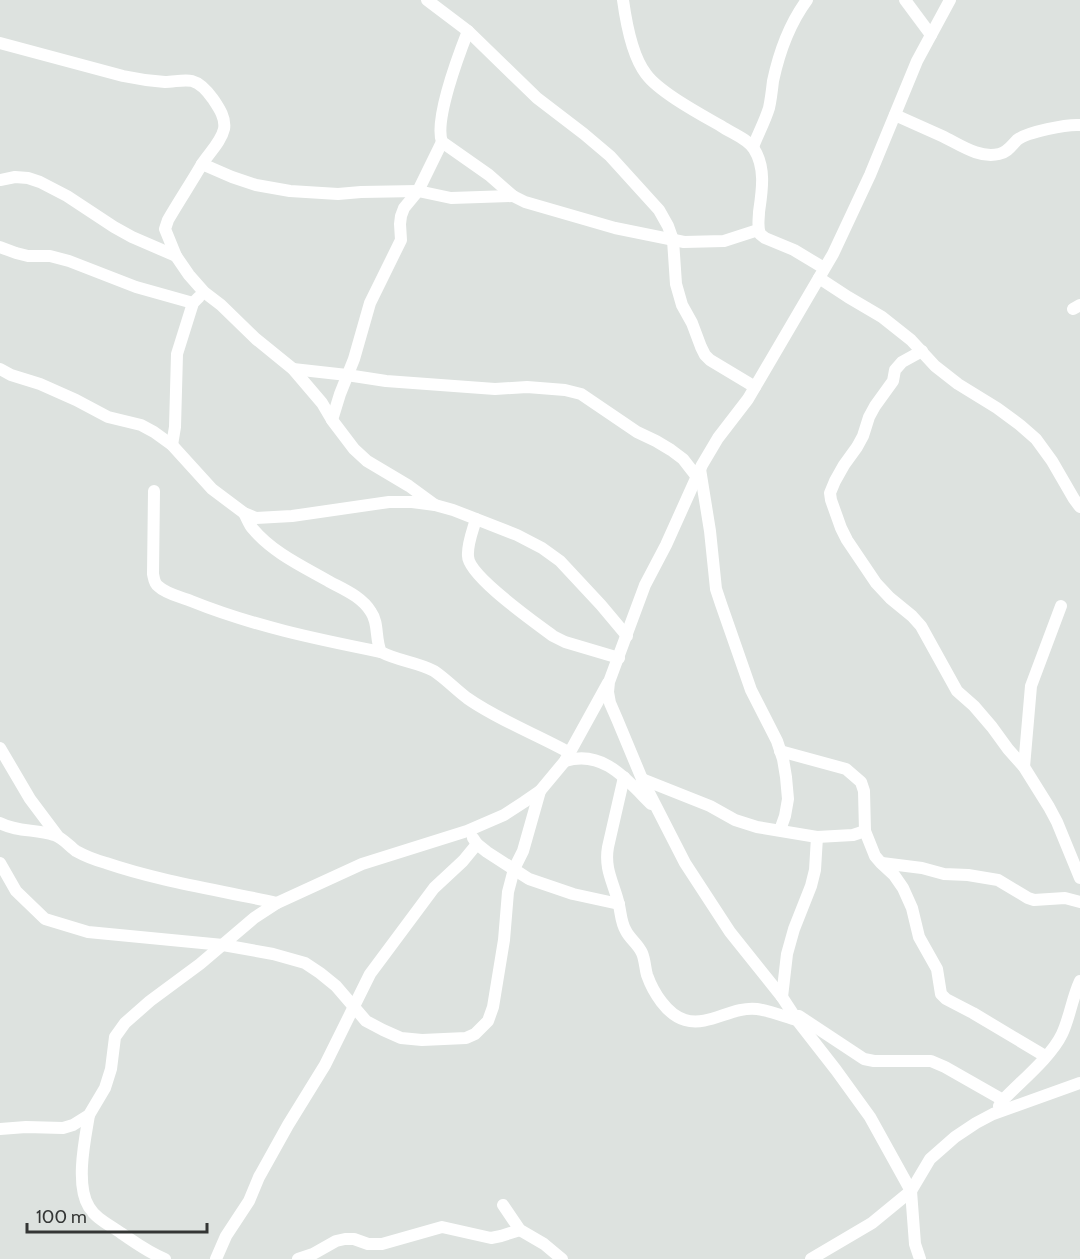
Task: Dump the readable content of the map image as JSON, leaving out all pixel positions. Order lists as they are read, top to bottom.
{
  "scale_bar": "100 m"
}
